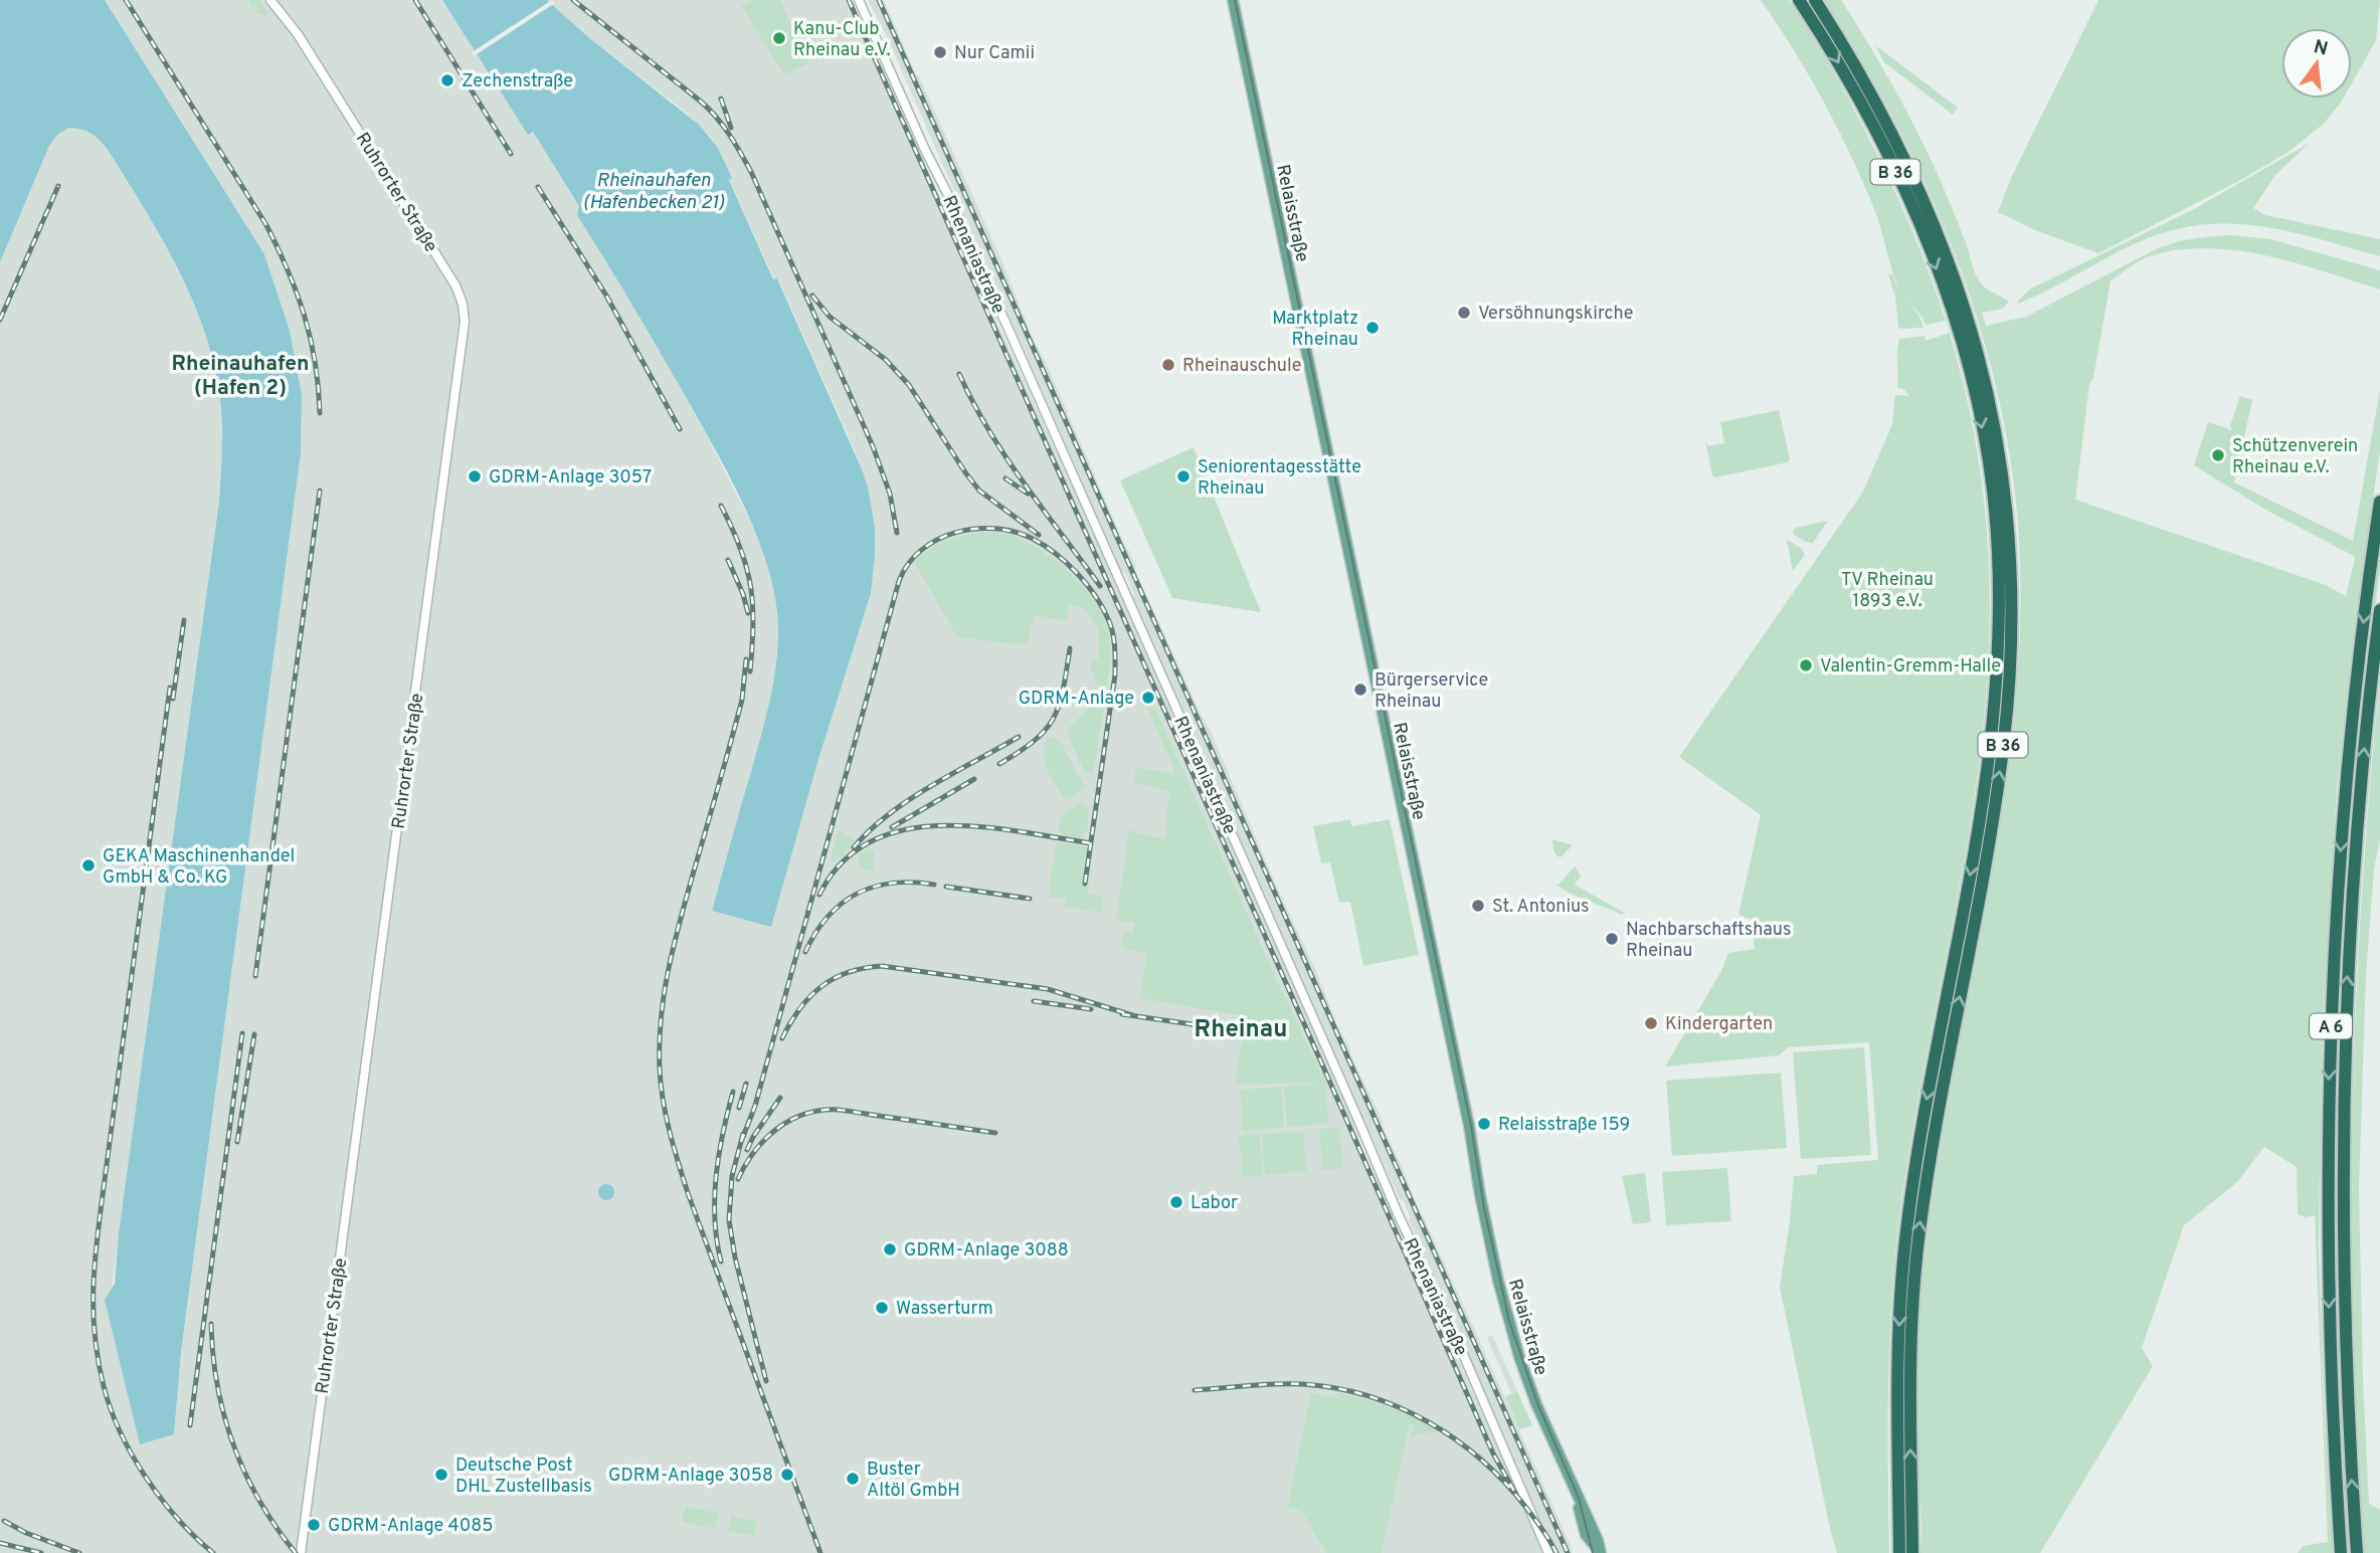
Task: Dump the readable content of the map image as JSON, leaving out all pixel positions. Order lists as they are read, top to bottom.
{
  "streets": {
    "highway": ["B 36", "A 6"],
    "main road": ["Relaisstraße"],
    "street": ["Ruhrorter Straße", "Rhenaniastraße"]
  },
  "districts": ["Rheinauhafen (Hafen 2)", "Rheinau"],
  "water": ["Rheinauhafen (Hafenbecken 21)"],
  "parks": ["TV Rheinau 1893 e.V."],
  "places": [
    "Kanu-Club Rheinau e.V.",
    "Nur Camii",
    "Zechenstraße",
    "Versöhnungskirche",
    "Marktplatz Rheinau",
    "Rheinauschule",
    "Schützenverein Rheinau e.V.",
    "GDRM-Anlage 3057",
    "Seniorentagesstätte Rheinau",
    "Valentin-Gremm-Halle",
    "Bürgerservice Rheinau",
    "GDRM-Anlage",
    "GEKA Maschinenhandel GmbH & Co. KG",
    "St. Antonius",
    "Nachbarschaftshaus Rheinau",
    "Kindergarten",
    "Relaisstraße 159",
    "Labor",
    "GDRM-Anlage 3088",
    "Wasserturm",
    "Deutsche Post DHL Zustellbasis",
    "GDRM-Anlage 3058",
    "Buster Altöl GmbH",
    "GDRM-Anlage 4085"
  ],
  "north": "top"
}
